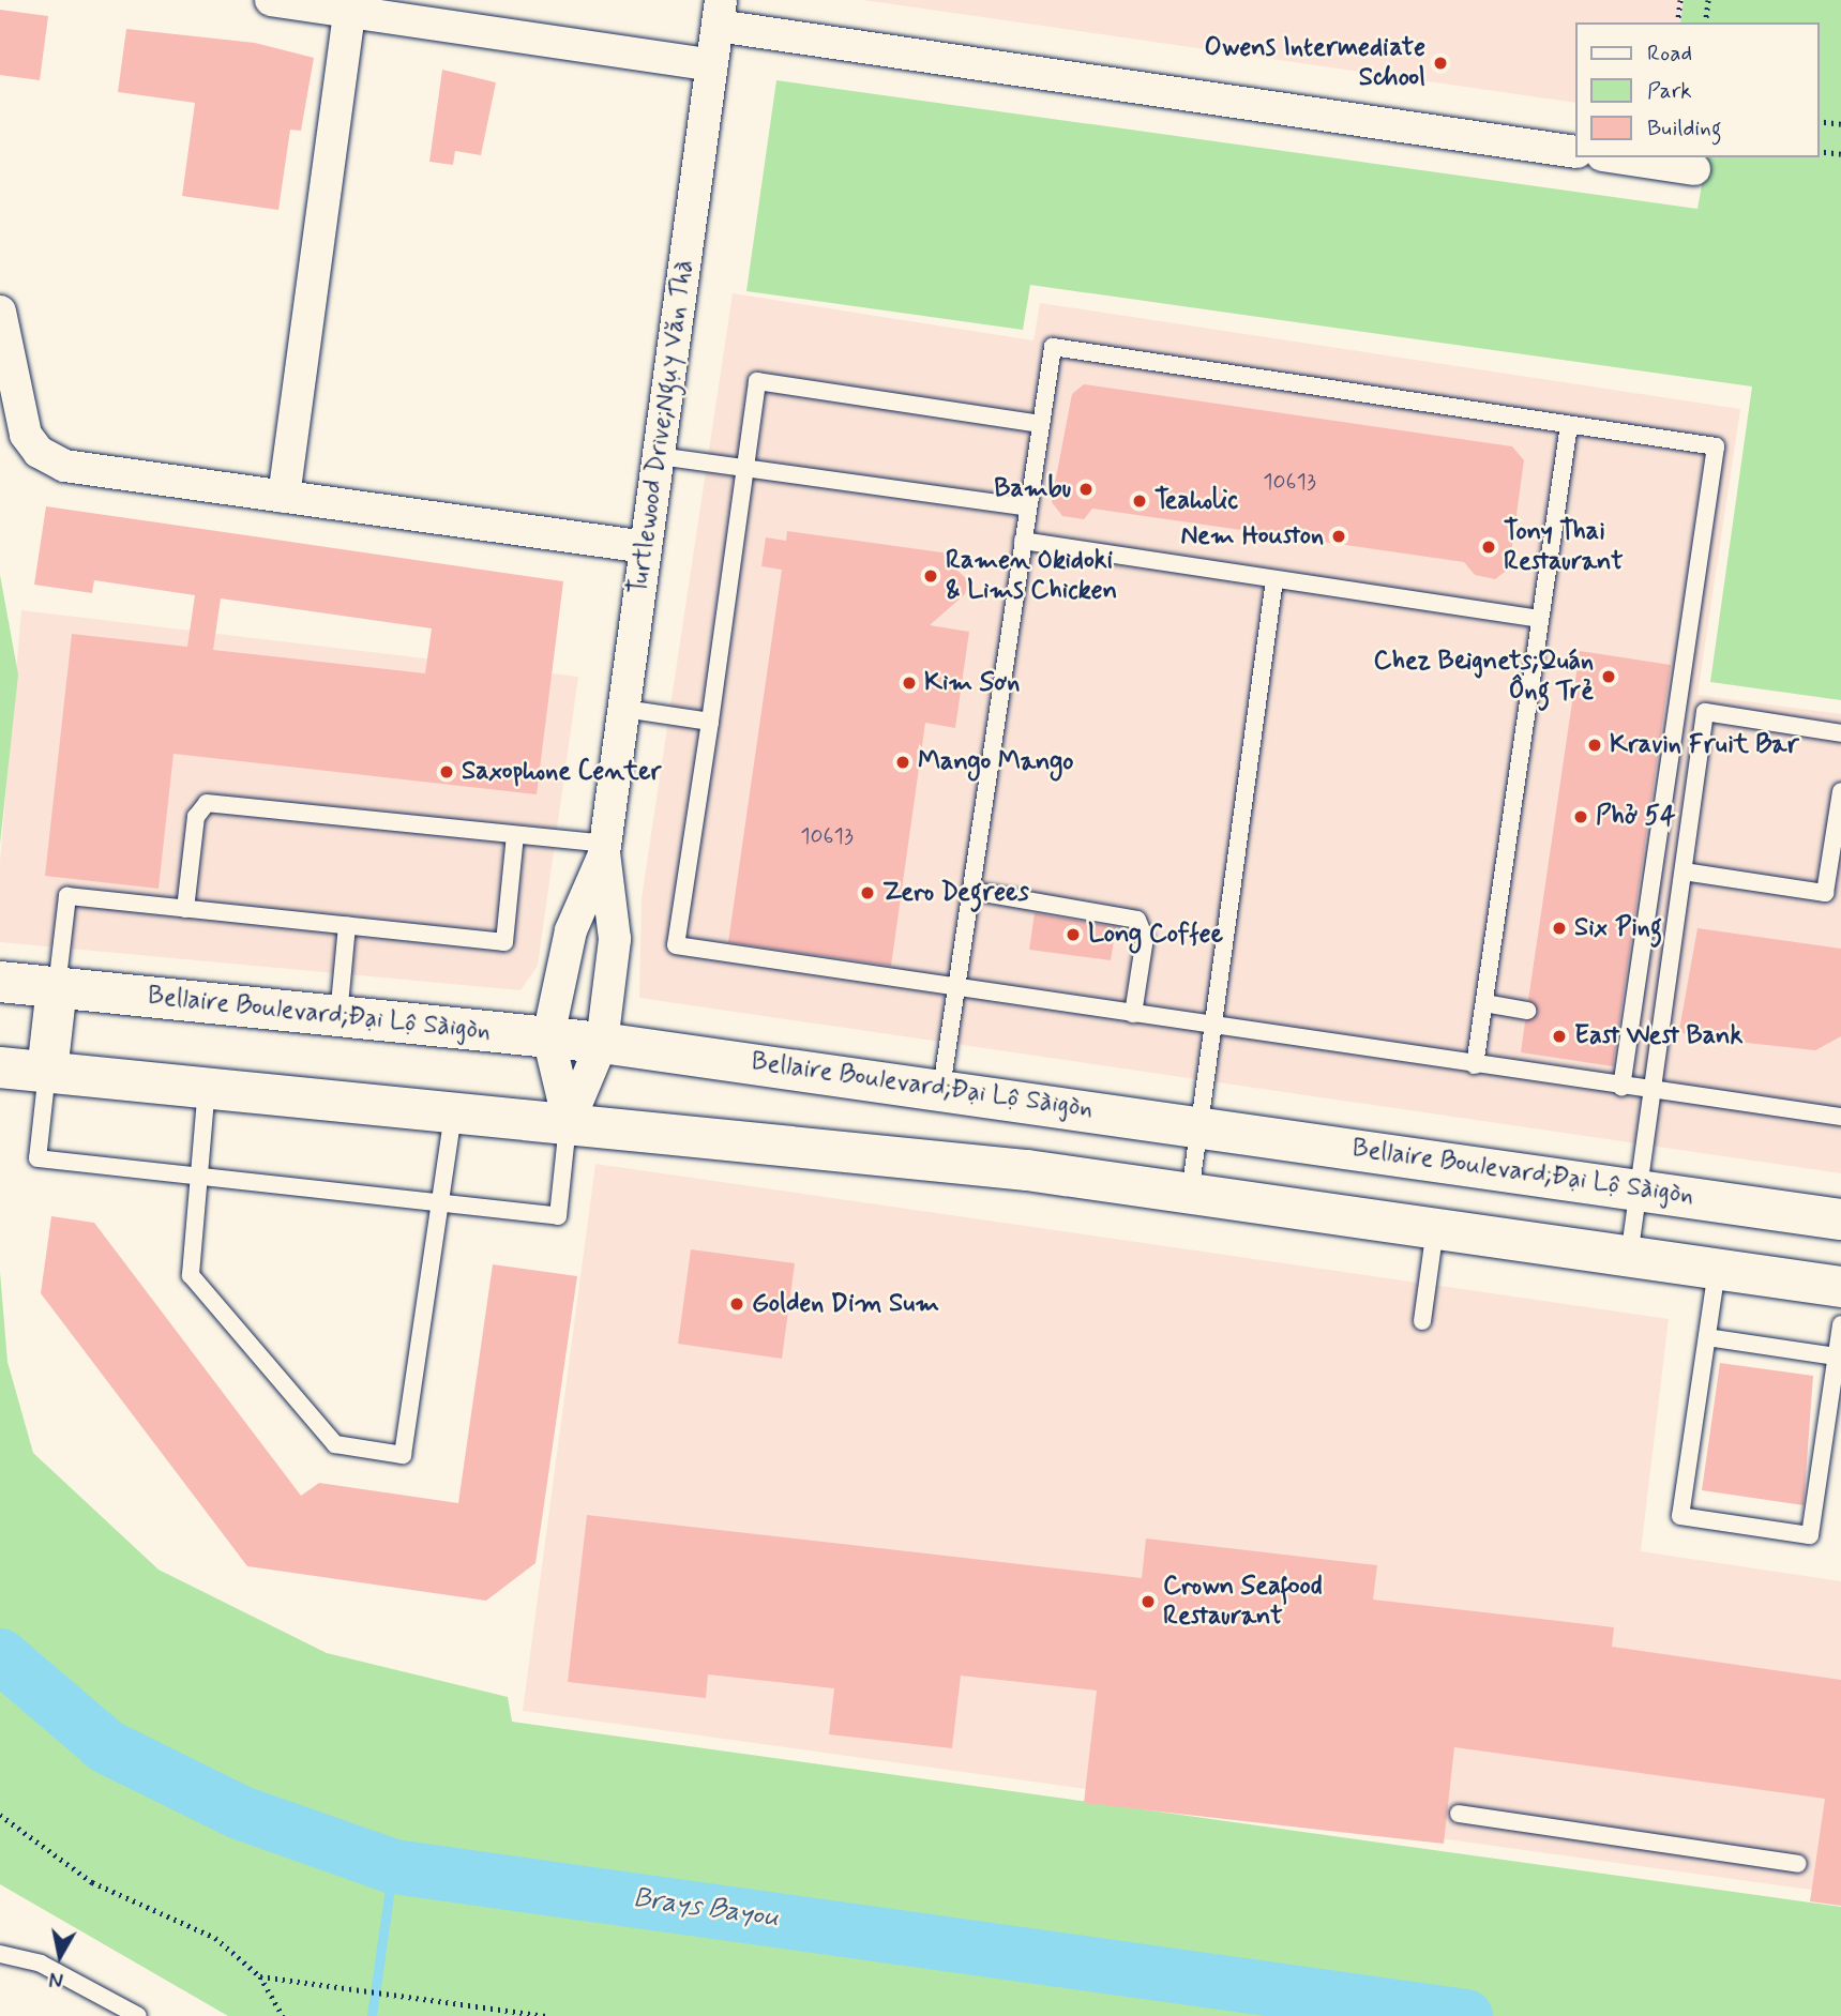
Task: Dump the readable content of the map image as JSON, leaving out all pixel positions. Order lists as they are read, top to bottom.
{
  "streets": {
    "main road": ["Bellaire Boulevard;Đại Lộ Sàigòn"],
    "street": ["Turtlewood Drive;Ngụy Văn Thà"]
  },
  "crossings": [
    ["Turtlewood Drive;Ngụy Văn Thà", "Bellaire Boulevard;Đại Lộ Sàigòn"]
  ],
  "water": ["Brays Bayou"],
  "places": [
    "Owens Intermediate School",
    "Bambu",
    "Teaholic",
    "Nem Houston",
    "Tony Thai Restaurant",
    "Ramen Okidoki & Lims Chicken",
    "Chez Beignets;Quán Ông Trẻ",
    "Kim Sơn",
    "Kravin Fruit Bar",
    "Mango Mango",
    "Saxophone Center",
    "Phở 54",
    "Zero Degrees",
    "Six Ping",
    "Long Coffee",
    "East West Bank",
    "Golden Dim Sum",
    "Crown Seafood Restaurant"
  ],
  "house_numbers": ["10613", "10613"],
  "legend": ["Road", "Park", "Building"],
  "north": "bottom"
}
